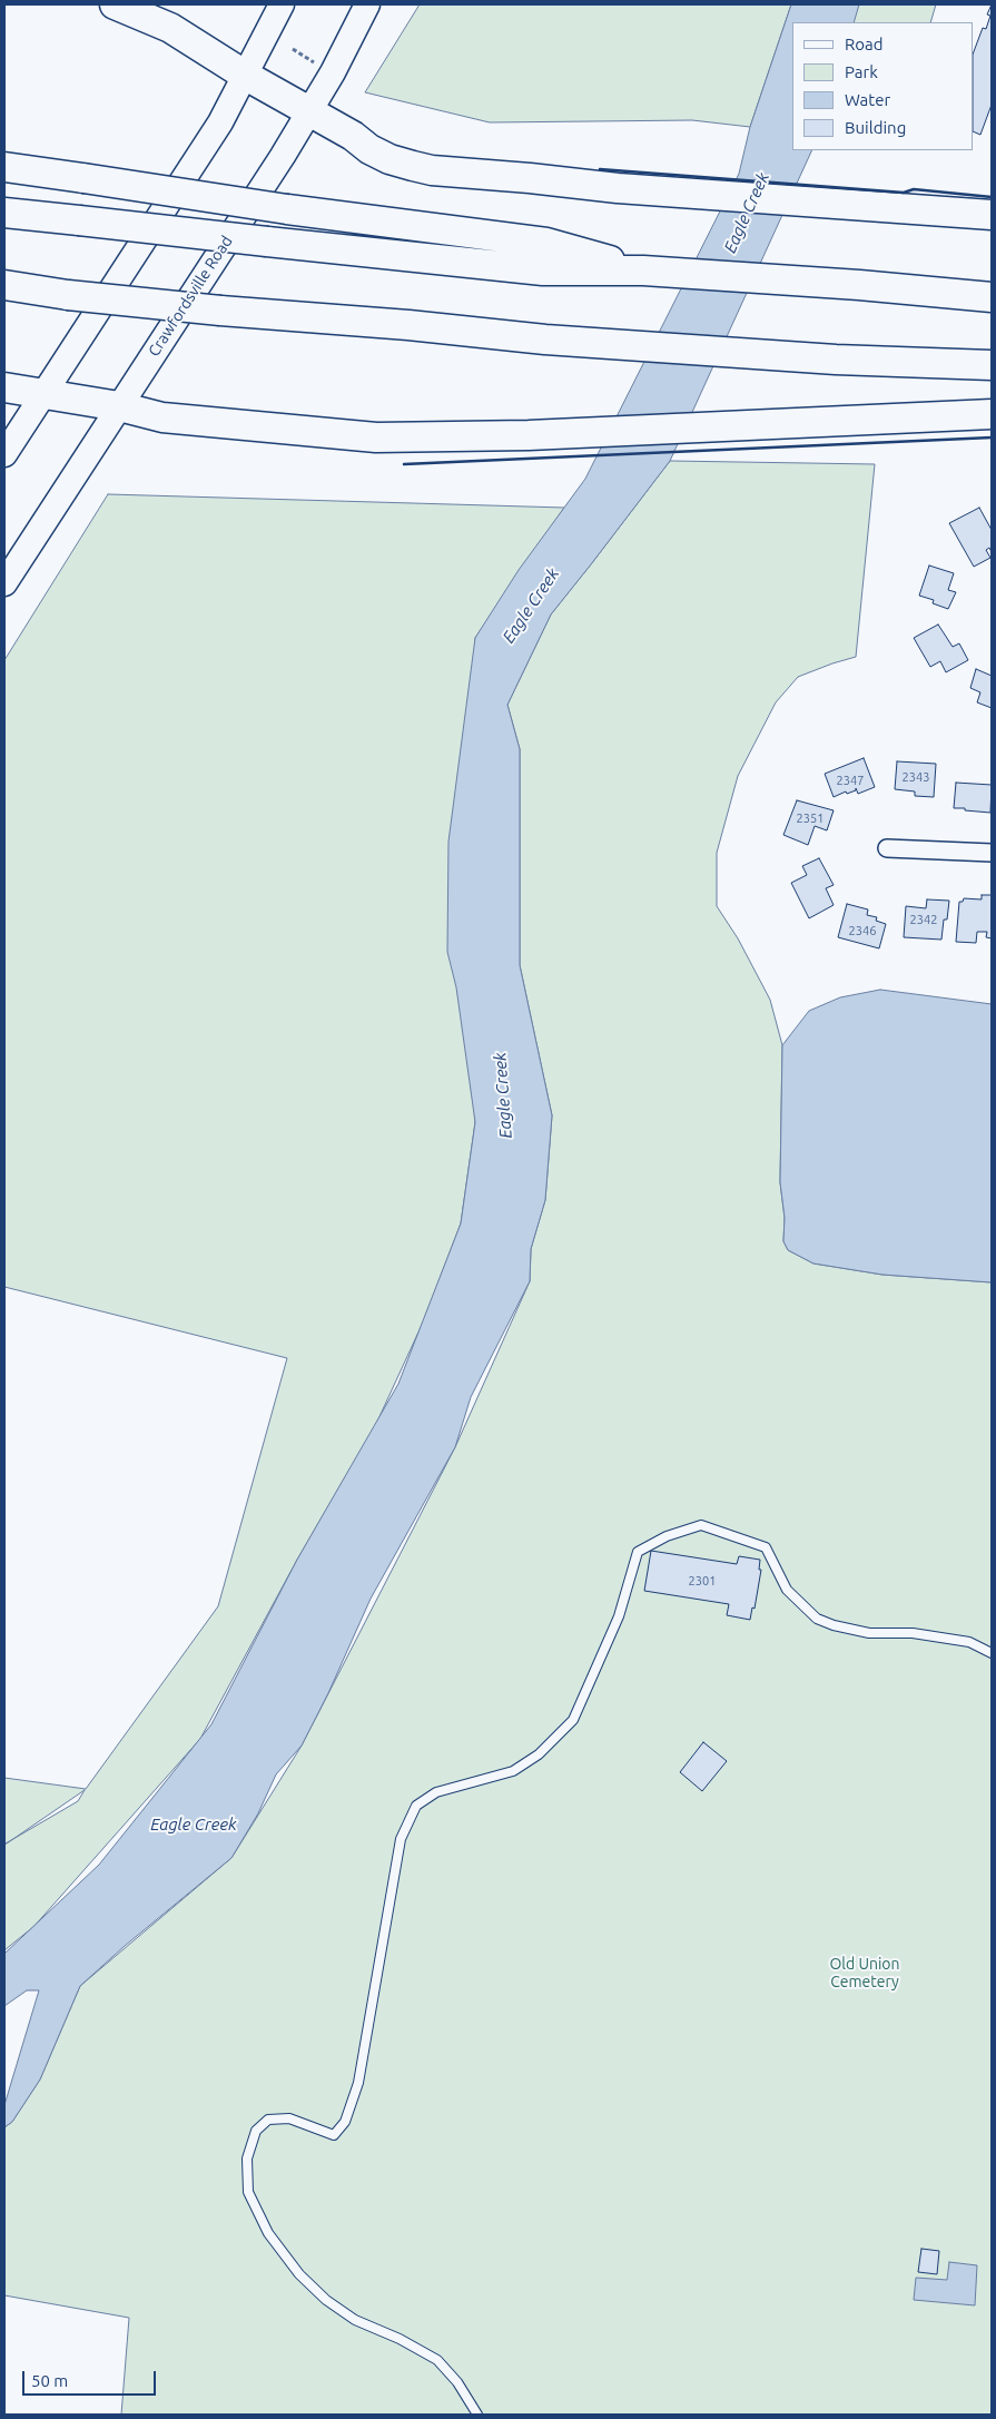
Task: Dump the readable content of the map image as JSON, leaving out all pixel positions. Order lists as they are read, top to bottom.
{
  "streets": {
    "main road": ["Crawfordsville Road"]
  },
  "water": ["Eagle Creek"],
  "parks": ["Old Union Cemetery"],
  "house_numbers": [
    "2343",
    "2347",
    "2351",
    "2342",
    "2346",
    "2301"
  ],
  "legend": [
    "Road",
    "Park",
    "Water",
    "Building"
  ],
  "scale_bar": "50 m"
}
